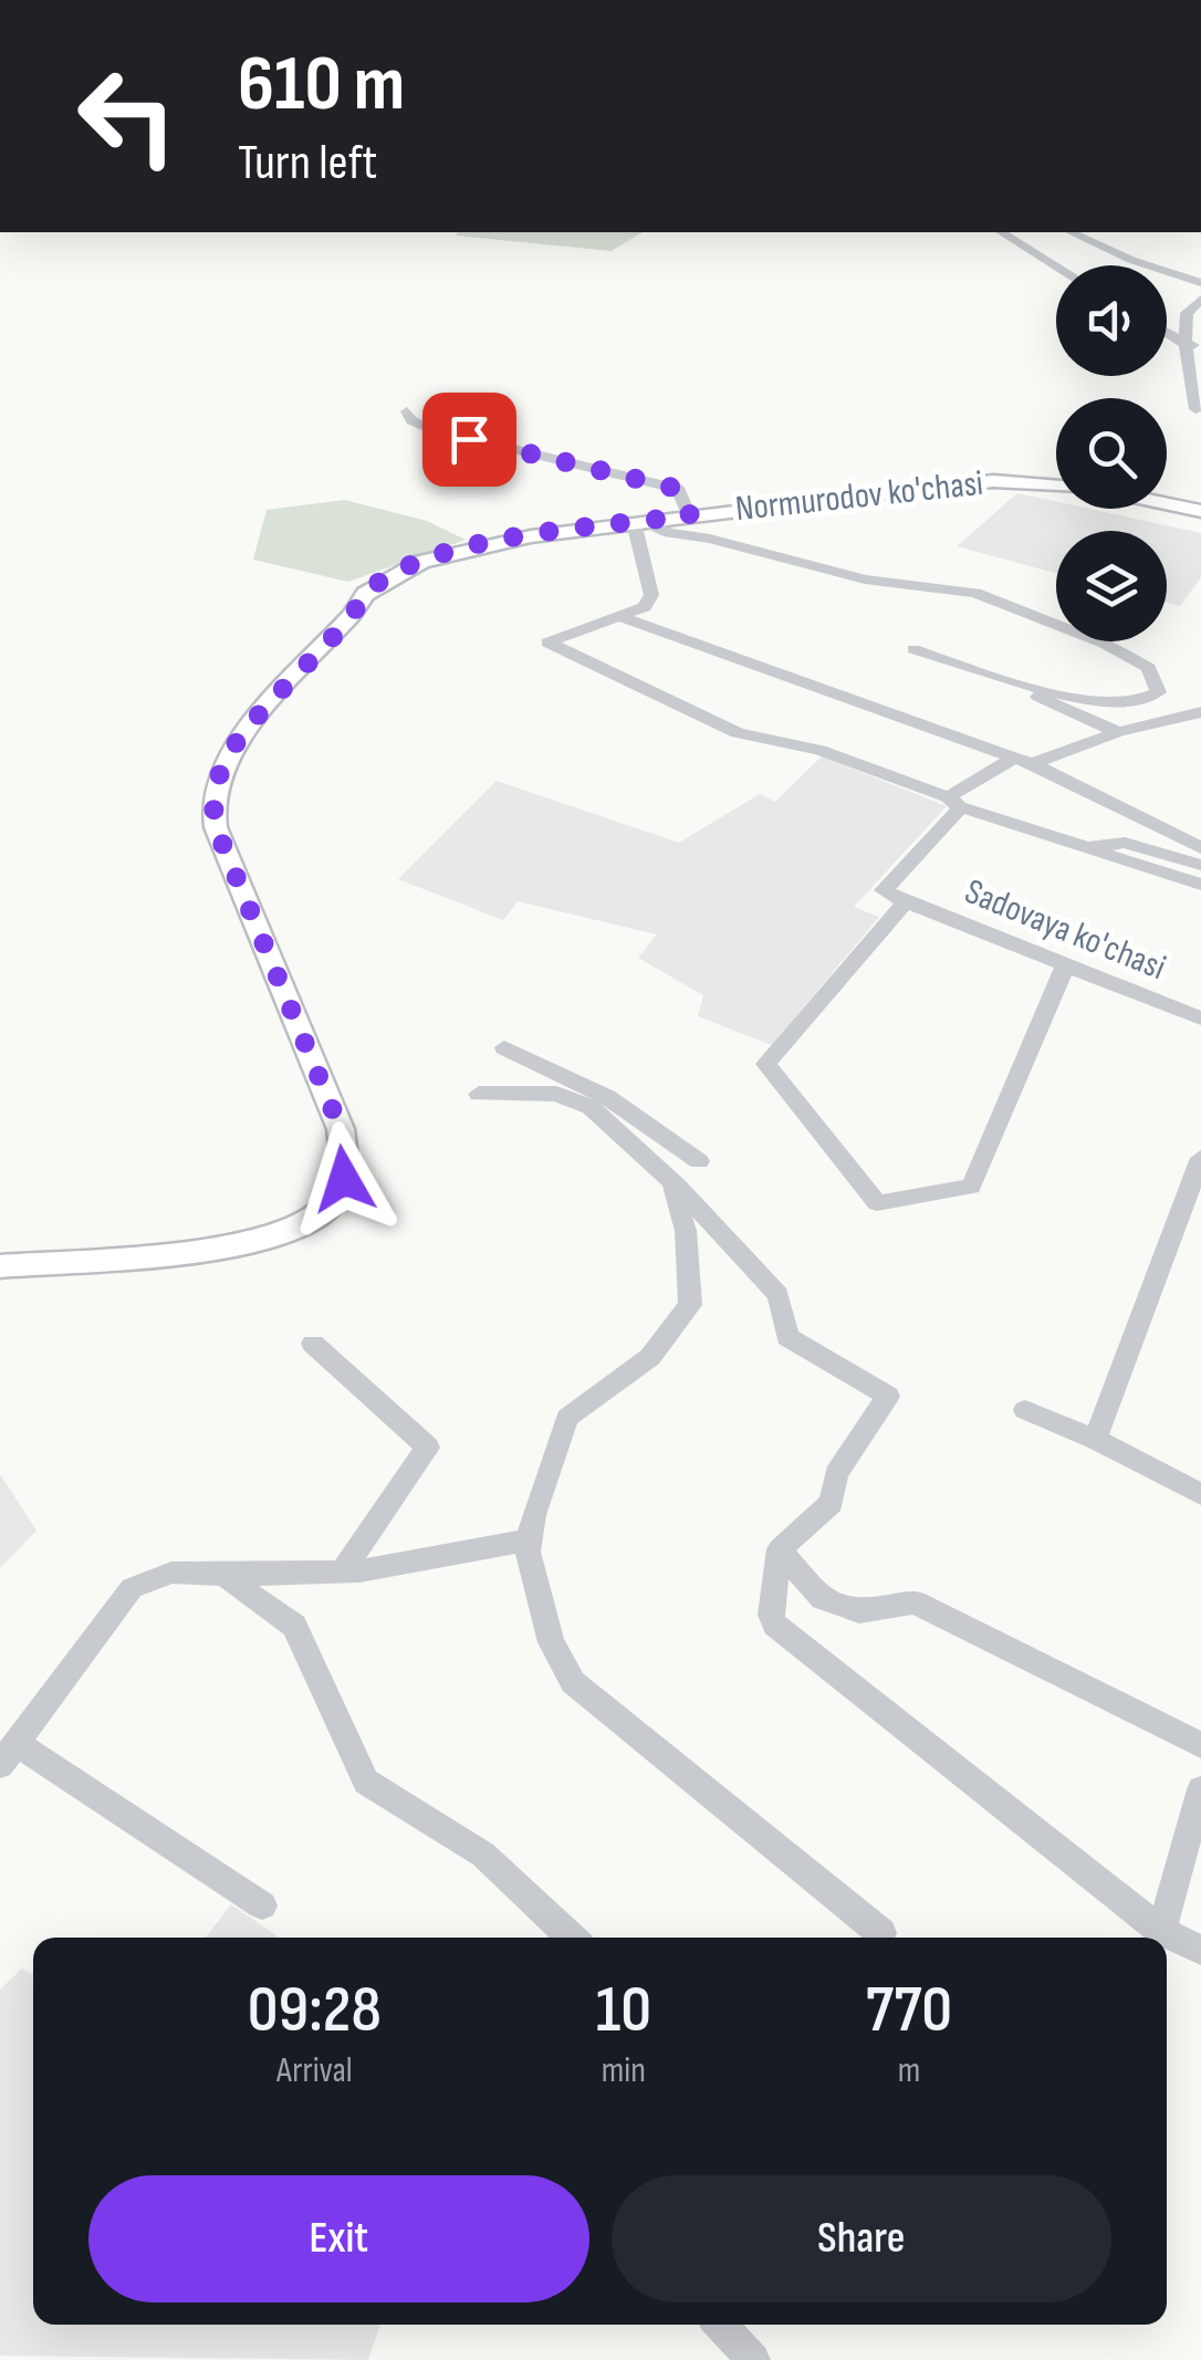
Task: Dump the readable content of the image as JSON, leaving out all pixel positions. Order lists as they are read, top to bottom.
{
  "streets": {
    "main road": ["Normurodov ko'chasi"],
    "street": ["Sadovaya ko'chasi"]
  },
  "page": {
    "turn": ["610 m", "Turn left"],
    "eta": [
      "09:28",
      "Arrival",
      "10",
      "min",
      "770",
      "m"
    ],
    "buttons": ["Exit", "Share"]
  }
}
